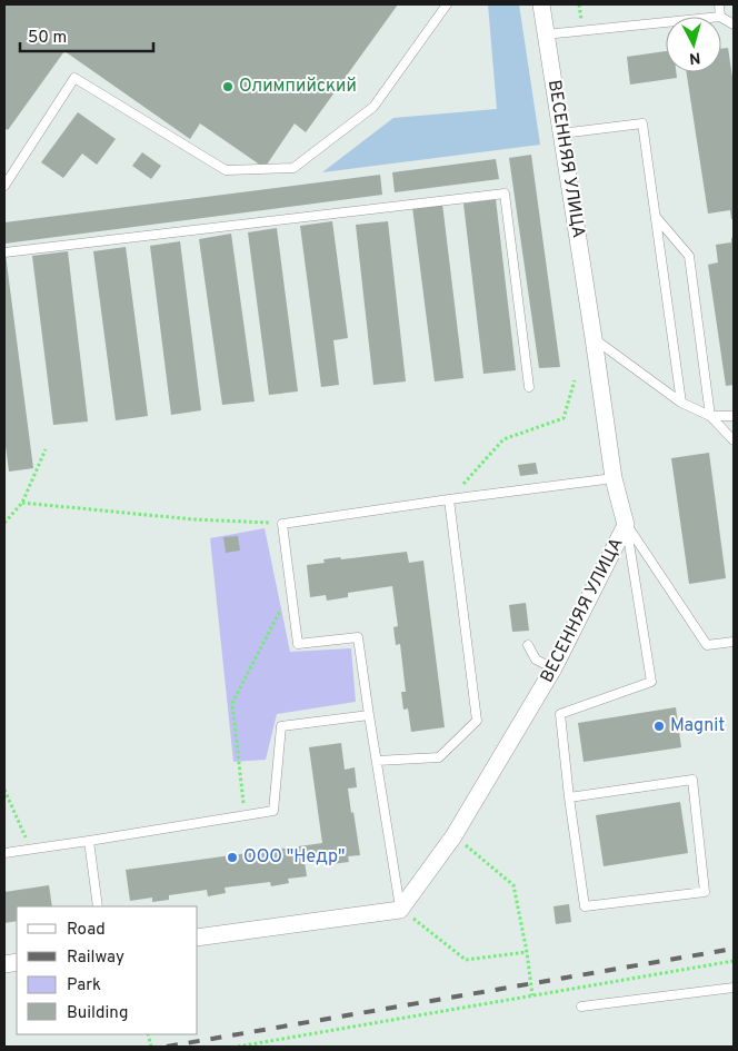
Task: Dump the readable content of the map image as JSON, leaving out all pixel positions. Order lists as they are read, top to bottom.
{
  "streets": {
    "street": ["ВЕСЕННЯЯ УЛИЦА"]
  },
  "places": ["Олимпийский", "Magnit", "ООО \"Недр\""],
  "legend": [
    "Road",
    "Railway",
    "Park",
    "Building"
  ],
  "scale_bar": "50 m",
  "north": "bottom"
}
